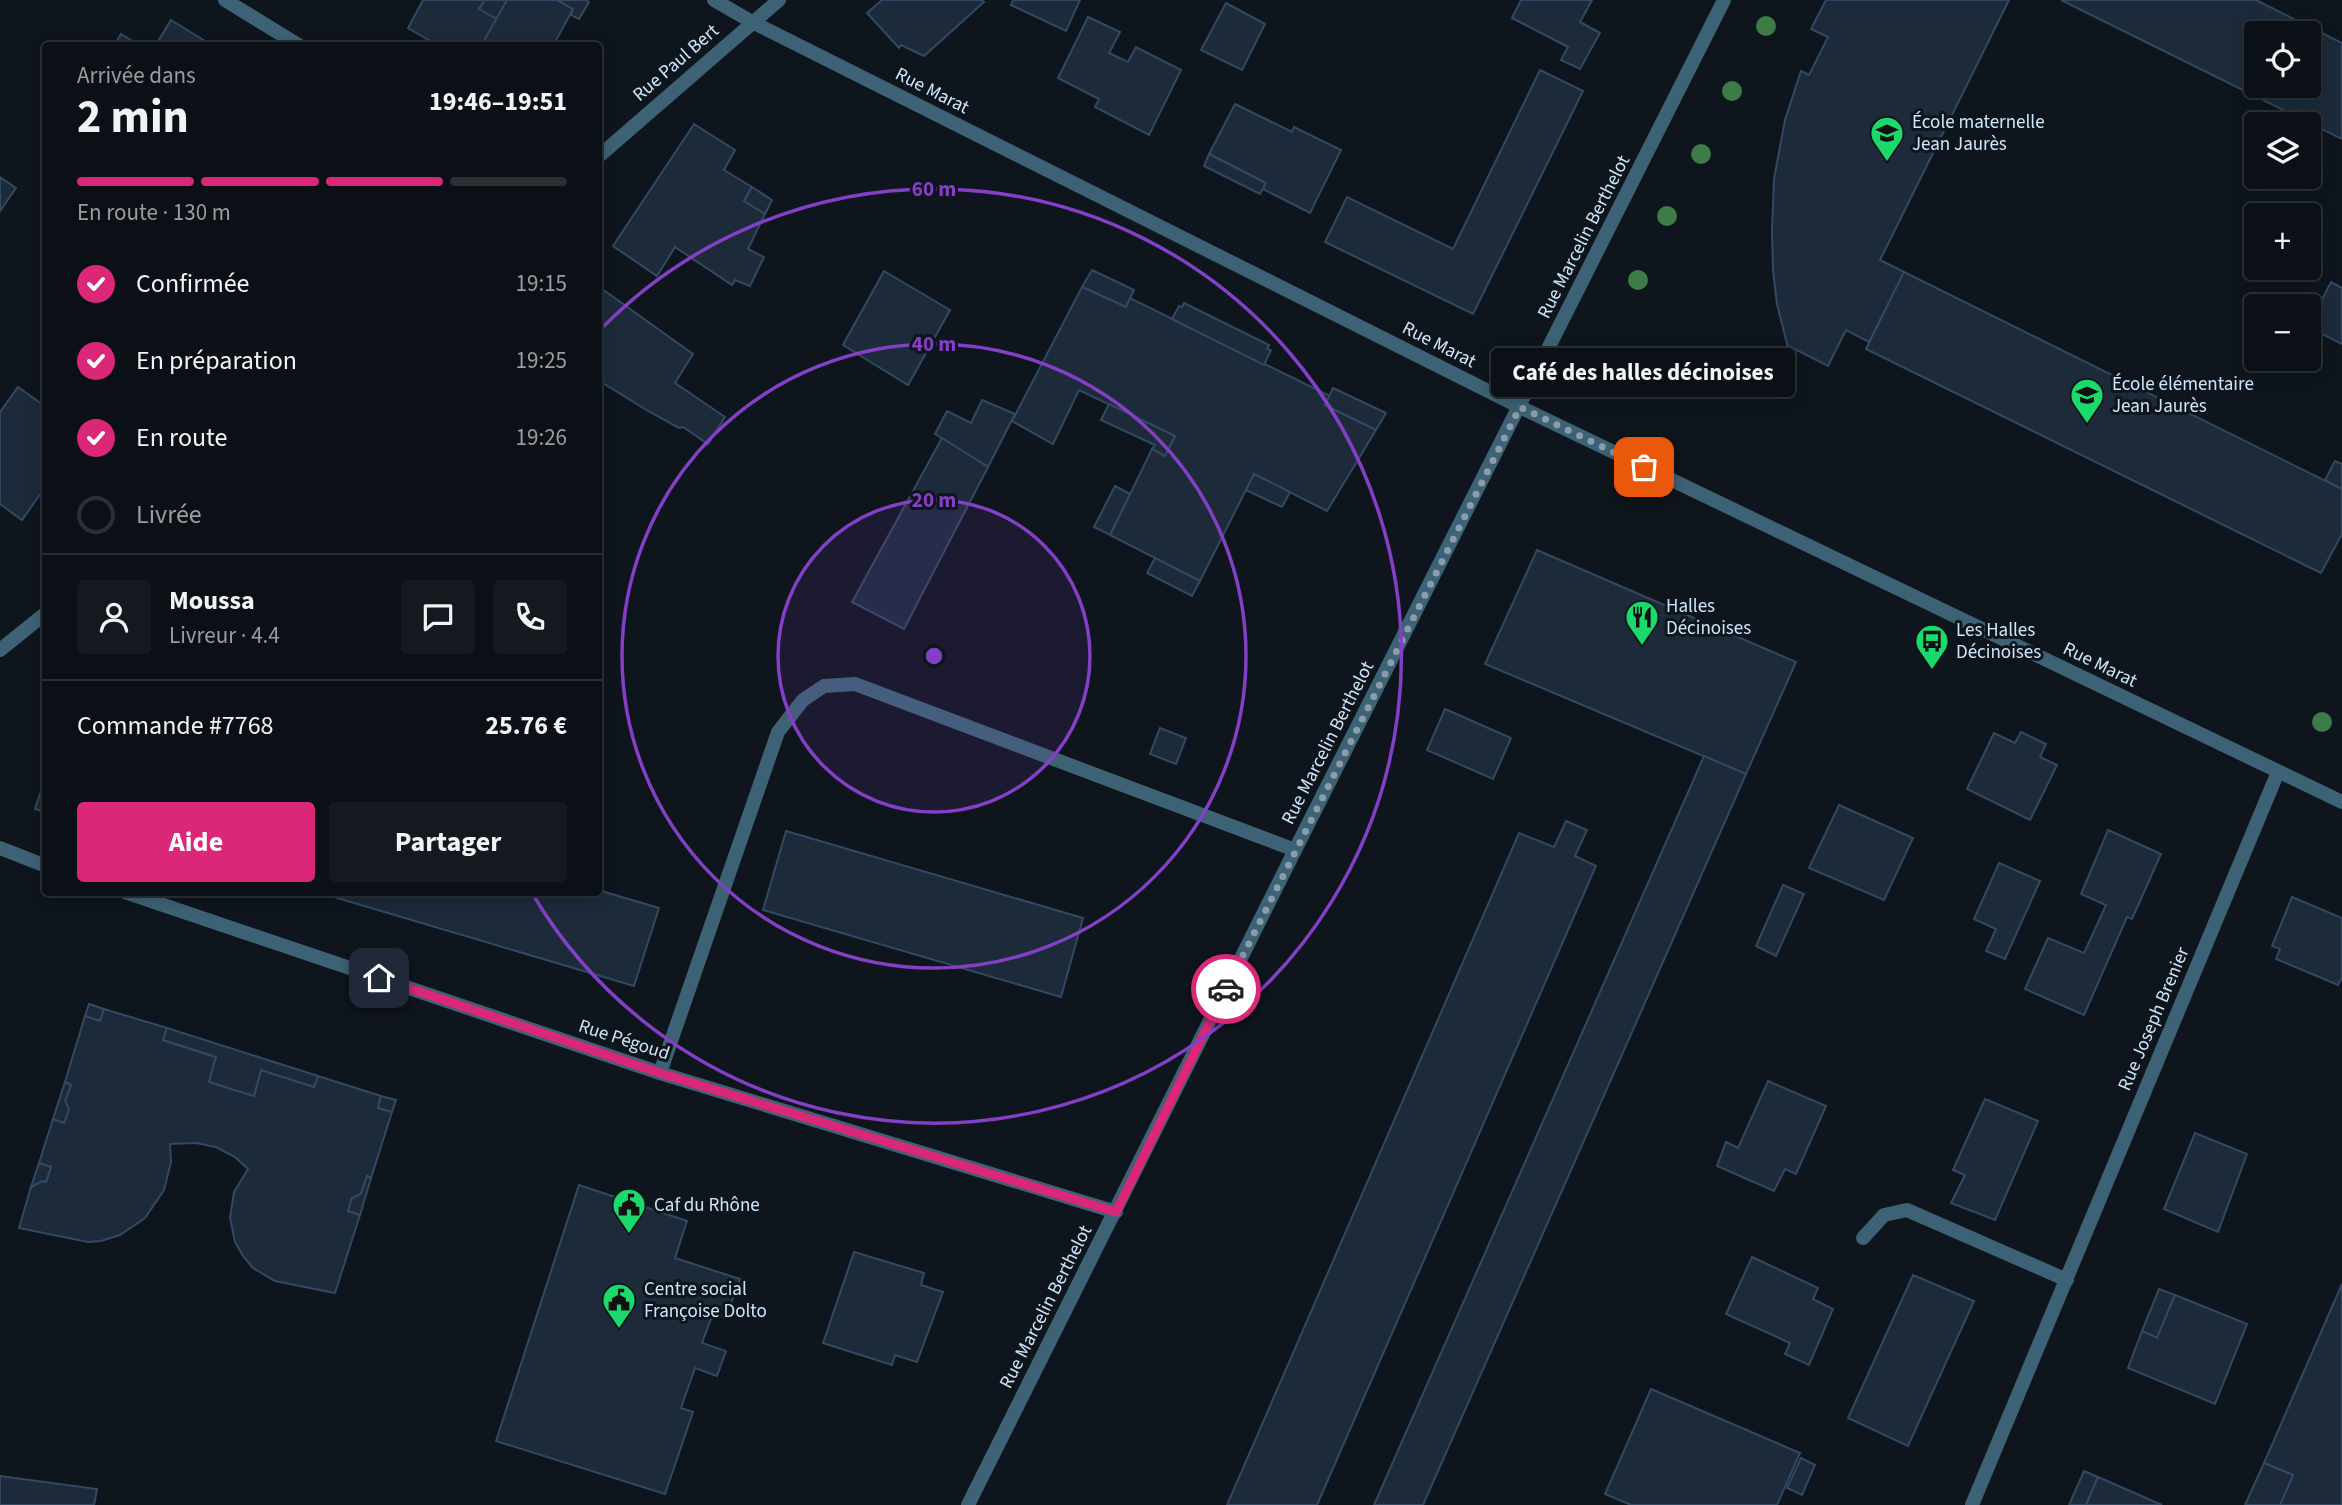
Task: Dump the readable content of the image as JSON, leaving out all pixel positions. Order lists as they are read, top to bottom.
{
  "streets": {
    "street": [
      "Rue Paul Bert",
      "Rue Marat",
      "Rue Marcelin Berthelot",
      "Rue Joseph Brenier",
      "Rue Pégoud"
    ]
  },
  "crossings": [
    ["Rue Paul Bert", "Rue Marat"],
    ["Rue Marat", "Rue Marcelin Berthelot"],
    ["Rue Marat", "Rue Joseph Brenier"],
    ["Rue Marcelin Berthelot", "Rue Pégoud"]
  ],
  "places": {
    "school or university": ["École maternelle Jean Jaurès", "École élémentaire Jean Jaurès"],
    "other": ["Café des halles décinoises"],
    "restaurant": ["Halles Décinoises"],
    "bus stop": ["Les Halles Décinoises"],
    "public building": ["Caf du Rhône", "Centre social Françoise Dolto"]
  },
  "page": {
    "map_buttons": ["+", "−"],
    "heading": ["2 min", "Arrivée dans", "19:46–19:51"],
    "panel": [
      "Moussa",
      "Livreur · 4.4",
      "Commande #7768",
      "25.76 €"
    ],
    "bar": "En route · 130 m",
    "list": [
      ["Confirmée", "19:15"],
      ["En préparation", "19:25"],
      ["En route", "19:26"],
      "Livrée"
    ],
    "bubble": "Café des halles décinoises",
    "buttons": ["Aide", "Partager"]
  },
  "rings": ["60 m", "40 m", "20 m"]
}
